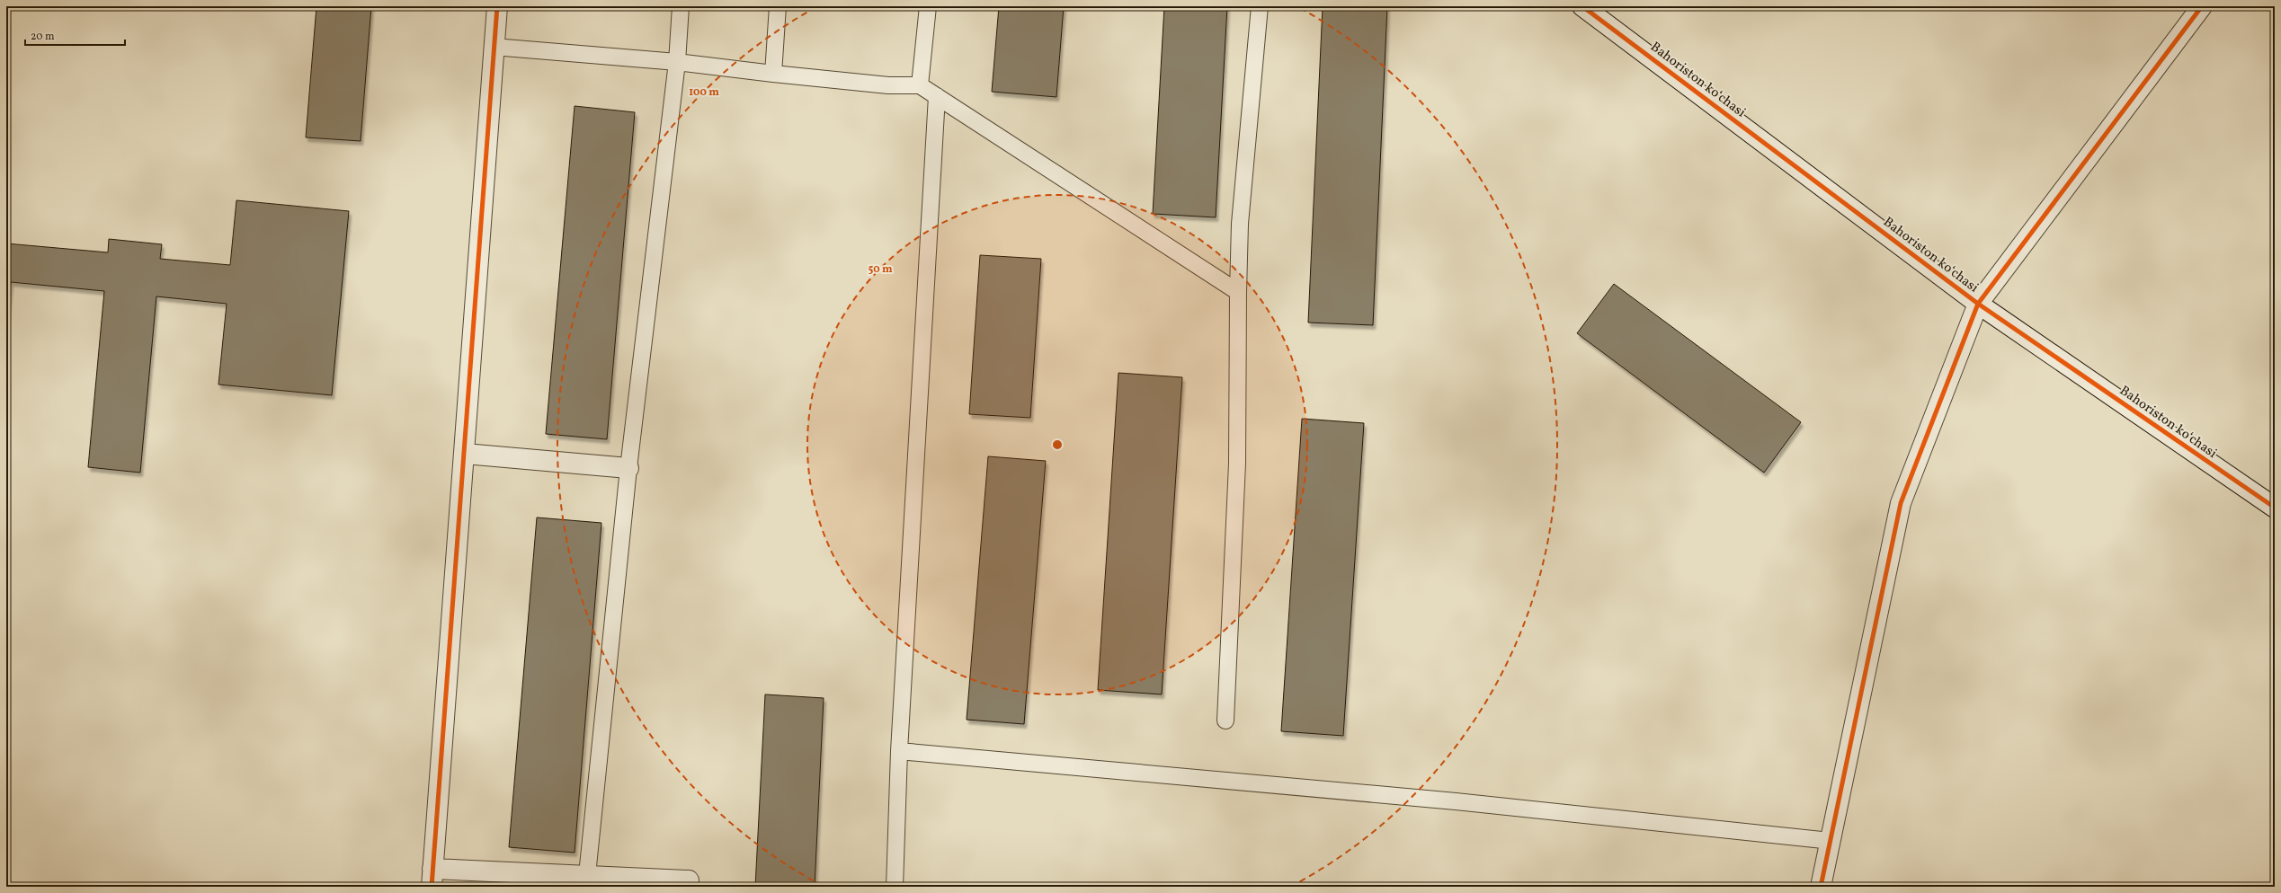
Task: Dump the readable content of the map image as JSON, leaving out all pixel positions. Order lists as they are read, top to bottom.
{
  "streets": {
    "street": ["Bahoriston ko‘chasi"]
  },
  "scale_bar": "20 m",
  "rings": ["100 m", "50 m"]
}
